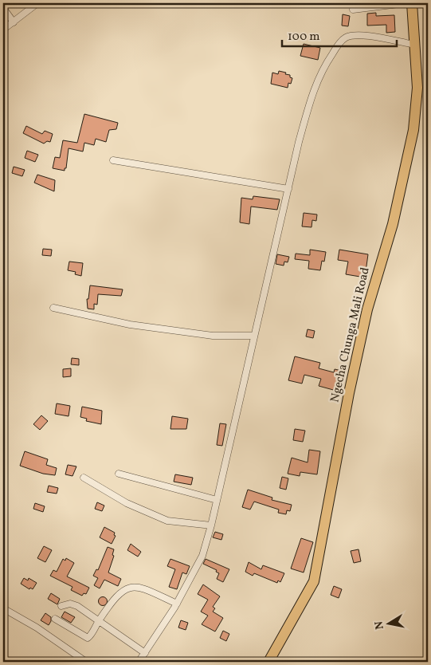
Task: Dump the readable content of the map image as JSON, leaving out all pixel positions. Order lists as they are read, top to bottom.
{
  "streets": {
    "main road": ["Ngecha Chunga Mali Road"]
  },
  "scale_bar": "100 m",
  "north": "left"
}
